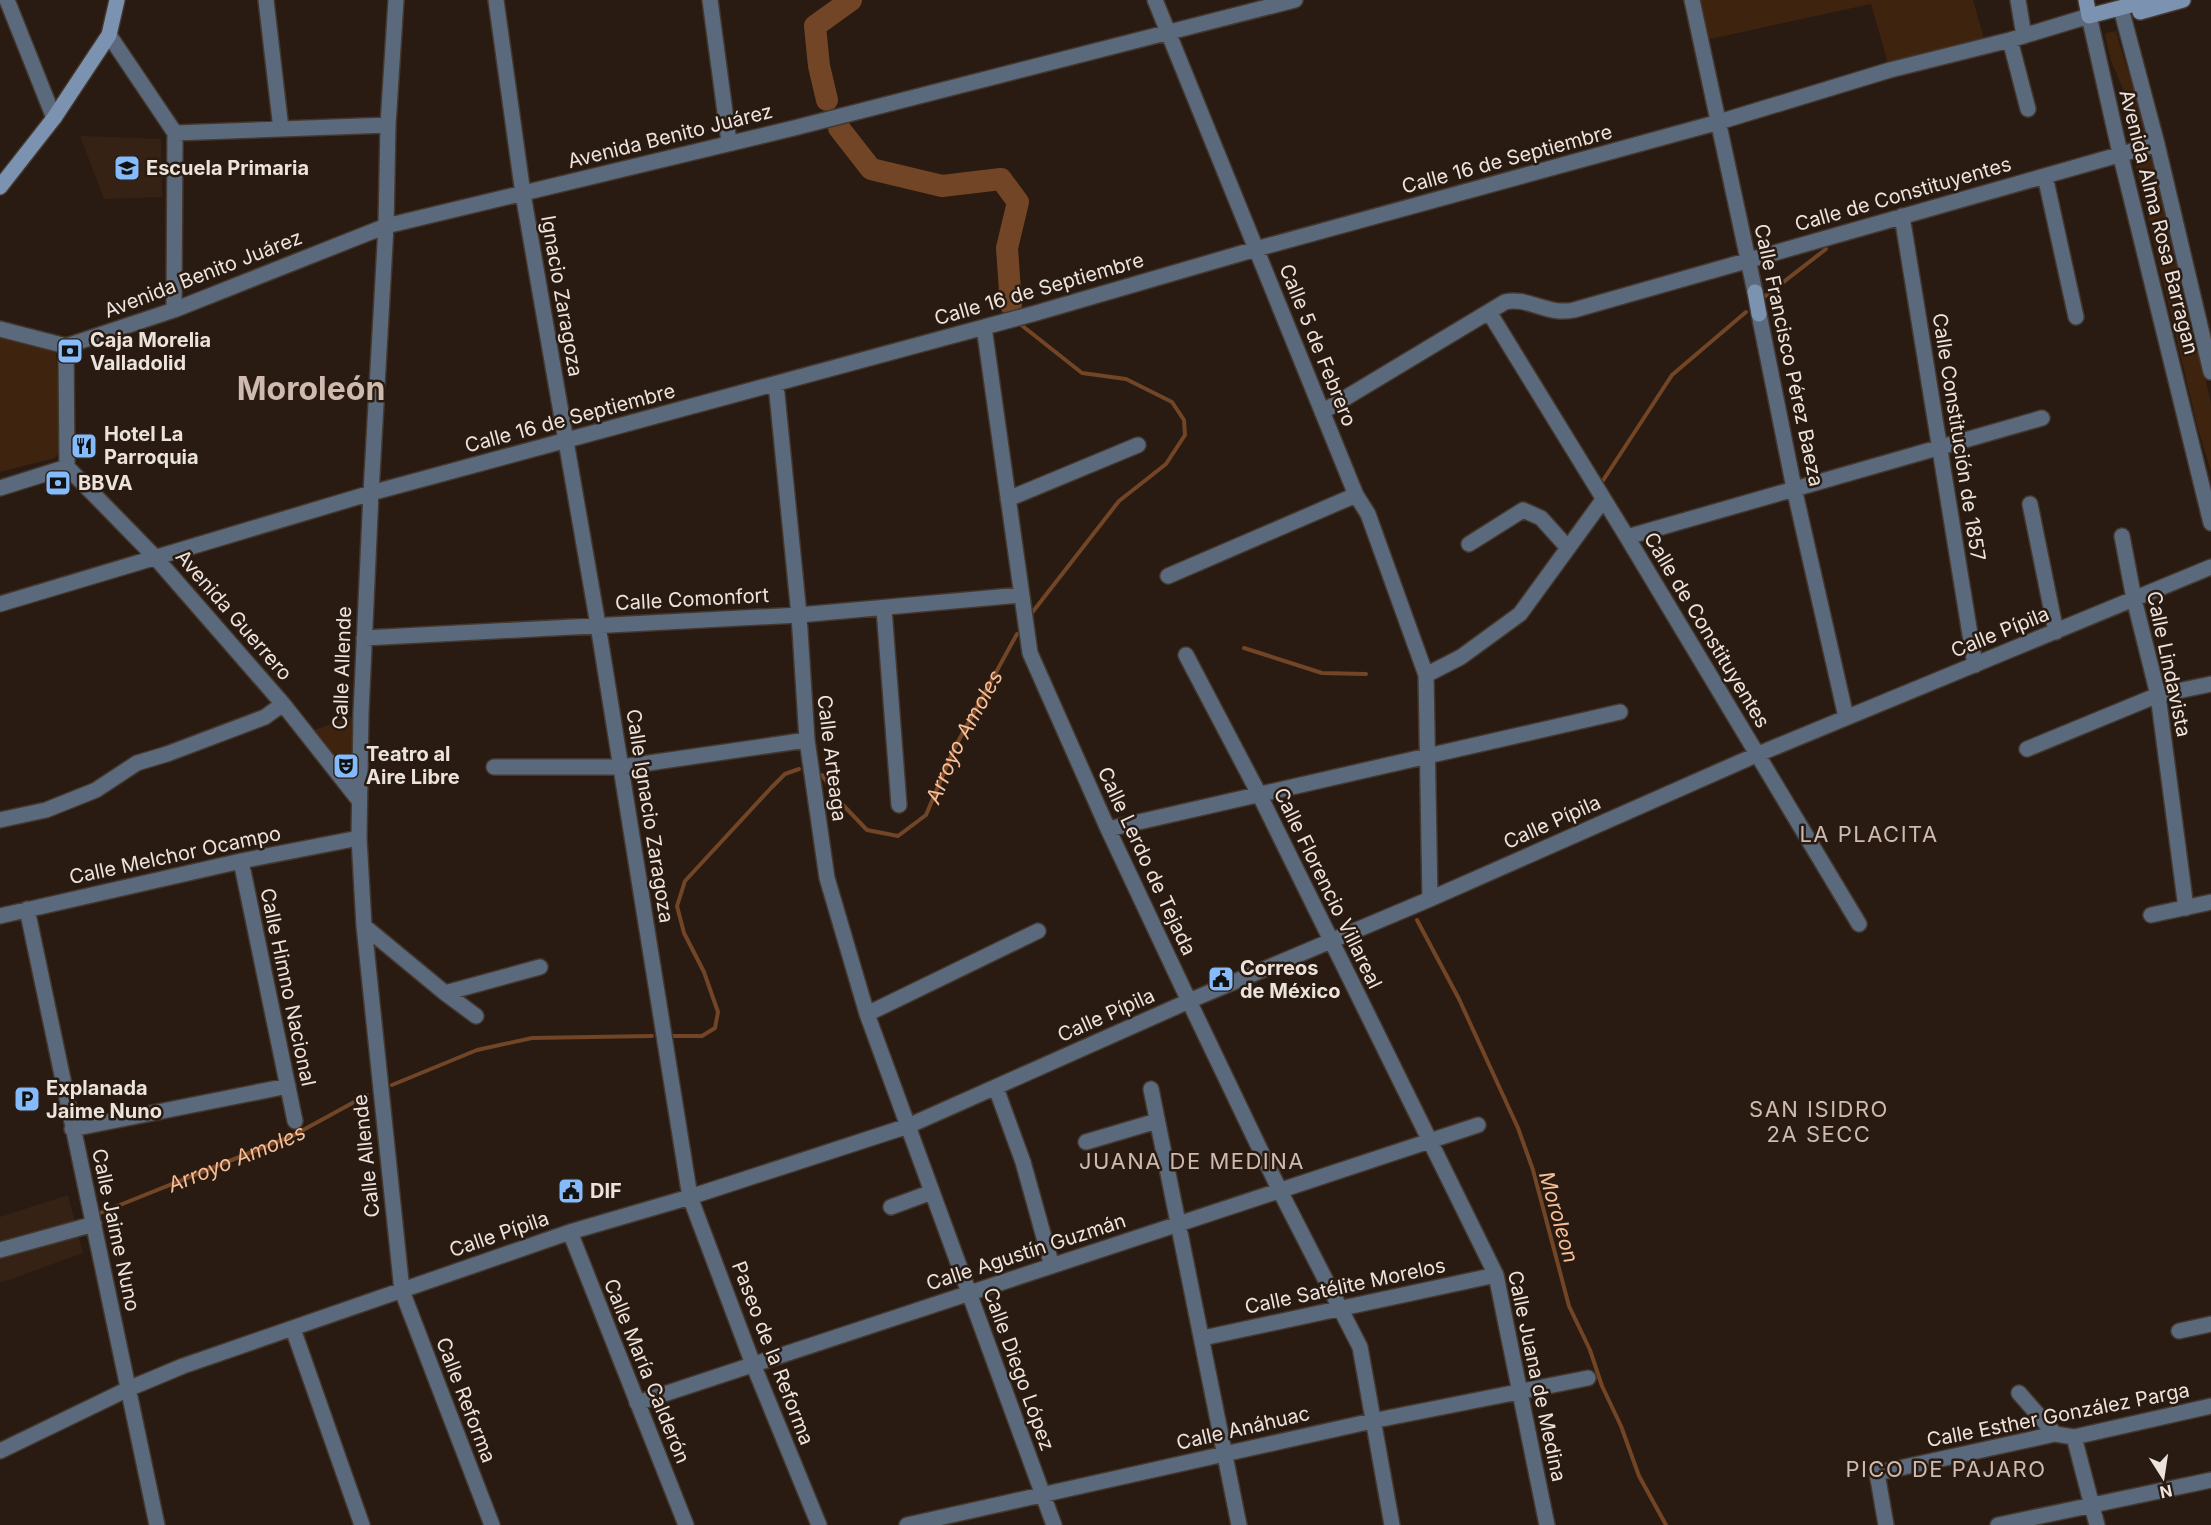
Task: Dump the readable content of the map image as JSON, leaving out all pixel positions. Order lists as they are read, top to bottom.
{
  "streets": {
    "street": [
      "Avenida Benito Juárez",
      "Calle 16 de Septiembre",
      "Calle de Constituyentes",
      "Avenida Alma Rosa Barragan",
      "Ignacio Zaragoza",
      "Calle 5 de Febrero",
      "Calle Francisco Pérez Baeza",
      "Calle Constitución de 1857",
      "Calle Comonfort",
      "Avenida Guerrero",
      "Calle Pípila",
      "Calle Lindavista",
      "Calle Allende",
      "Calle Arteaga",
      "Calle Ignacio Zaragoza",
      "Calle Melchor Ocampo",
      "Calle Lerdo de Tejada",
      "Calle Florencio Villareal",
      "Calle Himno Nacional",
      "Calle Jaime Nuno",
      "Calle Agustín Guzmán",
      "Calle Satélite Morelos",
      "Paseo de la Reforma",
      "Calle Diego López",
      "Calle María Calderón",
      "Calle Juana de Medina",
      "Calle Reforma",
      "Calle Esther González Parga",
      "Calle Anáhuac"
    ]
  },
  "crossings": [
    ["Avenida Benito Juárez", "Ignacio Zaragoza"],
    ["Avenida Benito Juárez", "Calle 5 de Febrero"],
    ["Avenida Benito Juárez", "Calle Allende"],
    ["Calle 16 de Septiembre", "Avenida Alma Rosa Barragan"],
    ["Calle 16 de Septiembre", "Ignacio Zaragoza"],
    ["Calle 16 de Septiembre", "Calle 5 de Febrero"],
    ["Calle 16 de Septiembre", "Calle Francisco Pérez Baeza"],
    ["Calle 16 de Septiembre", "Avenida Guerrero"],
    ["Calle 16 de Septiembre", "Calle Allende"],
    ["Calle 16 de Septiembre", "Calle Arteaga"],
    ["Calle 16 de Septiembre", "Calle Ignacio Zaragoza"],
    ["Calle de Constituyentes", "Avenida Alma Rosa Barragan"],
    ["Calle de Constituyentes", "Calle 5 de Febrero"],
    ["Calle de Constituyentes", "Calle Francisco Pérez Baeza"],
    ["Calle de Constituyentes", "Calle Constitución de 1857"],
    ["Calle de Constituyentes", "Calle Pípila"],
    ["Ignacio Zaragoza", "Calle Ignacio Zaragoza"],
    ["Calle 5 de Febrero", "Calle Pípila"],
    ["Calle Francisco Pérez Baeza", "Calle Pípila"],
    ["Calle Constitución de 1857", "Calle Pípila"],
    ["Calle Comonfort", "Calle Allende"],
    ["Calle Comonfort", "Calle Arteaga"],
    ["Calle Comonfort", "Calle Ignacio Zaragoza"],
    ["Calle Comonfort", "Calle Lerdo de Tejada"],
    ["Avenida Guerrero", "Calle Allende"],
    ["Calle Pípila", "Calle Lindavista"],
    ["Calle Pípila", "Calle Allende"],
    ["Calle Pípila", "Calle Arteaga"],
    ["Calle Pípila", "Calle Ignacio Zaragoza"],
    ["Calle Pípila", "Calle Lerdo de Tejada"],
    ["Calle Pípila", "Calle Florencio Villareal"],
    ["Calle Pípila", "Calle Jaime Nuno"],
    ["Calle Pípila", "Paseo de la Reforma"],
    ["Calle Pípila", "Calle Diego López"],
    ["Calle Pípila", "Calle María Calderón"],
    ["Calle Pípila", "Calle Reforma"],
    ["Calle Allende", "Calle Melchor Ocampo"],
    ["Calle Allende", "Calle Reforma"],
    ["Calle Arteaga", "Calle Diego López"],
    ["Calle Ignacio Zaragoza", "Paseo de la Reforma"],
    ["Calle Melchor Ocampo", "Calle Himno Nacional"],
    ["Calle Melchor Ocampo", "Calle Jaime Nuno"],
    ["Calle Lerdo de Tejada", "Calle Agustín Guzmán"],
    ["Calle Lerdo de Tejada", "Calle Satélite Morelos"],
    ["Calle Lerdo de Tejada", "Calle Anáhuac"],
    ["Calle Florencio Villareal", "Calle Agustín Guzmán"],
    ["Calle Florencio Villareal", "Calle Juana de Medina"],
    ["Calle Agustín Guzmán", "Paseo de la Reforma"],
    ["Calle Agustín Guzmán", "Calle Diego López"],
    ["Calle Agustín Guzmán", "Calle María Calderón"],
    ["Calle Agustín Guzmán", "Calle Juana de Medina"],
    ["Calle Satélite Morelos", "Calle Juana de Medina"],
    ["Calle Diego López", "Calle Anáhuac"],
    ["Calle Juana de Medina", "Calle Anáhuac"]
  ],
  "districts": [
    "Moroleón",
    "LA PLACITA",
    "SAN ISIDRO 2A SECC",
    "JUANA DE MEDINA",
    "PICO DE PAJARO"
  ],
  "water": ["Arroyo Amoles", "Moroleon"],
  "places": {
    "school or university": ["Escuela Primaria"],
    "bank": ["Caja Morelia Valladolid", "BBVA"],
    "restaurant": ["Hotel La Parroquia"],
    "theatre": ["Teatro al Aire Libre"],
    "public building": ["Correos de México", "DIF"],
    "parking": ["Explanada Jaime Nuno"]
  },
  "north": "bottom"
}
